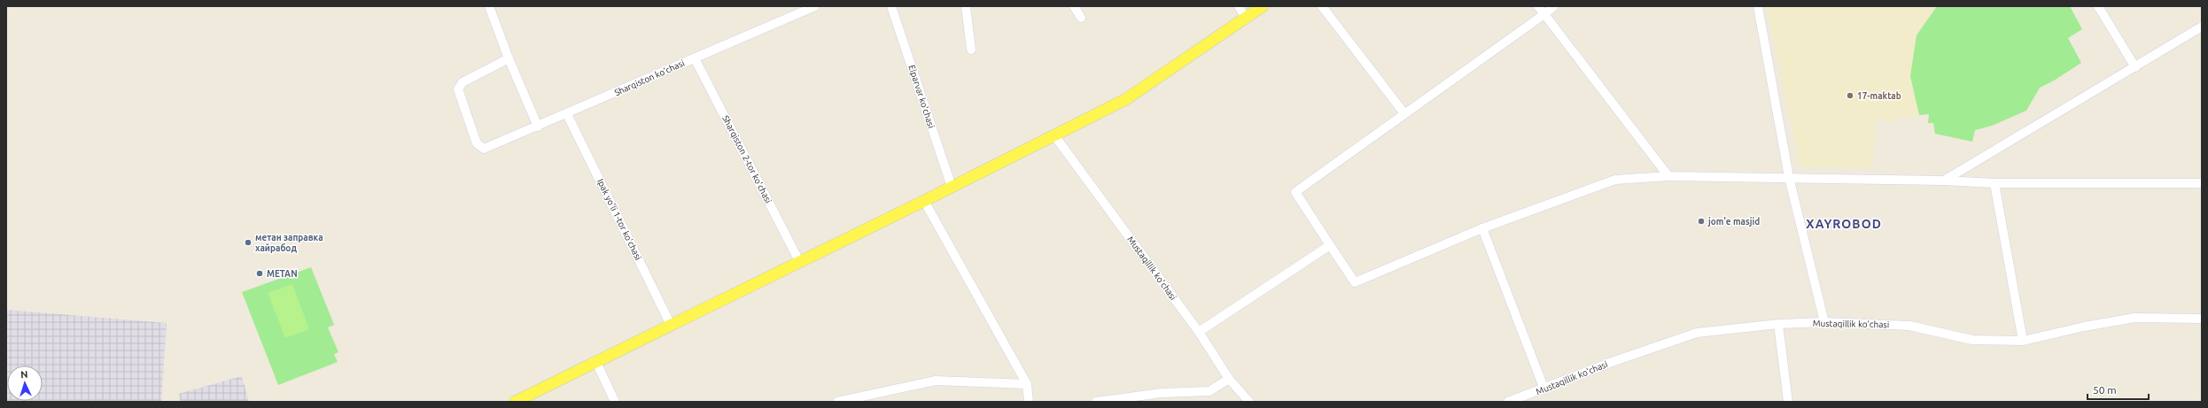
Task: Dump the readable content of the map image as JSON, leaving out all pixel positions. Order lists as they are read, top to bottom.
{
  "streets": {
    "street": [
      "Sharqiston ko'chasi",
      "Elparvar ko'chasi",
      "Sharqiston 2-tor ko'chasi",
      "Ipak yo'li 1-tor ko'chasi",
      "Mustaqillik ko'chasi"
    ]
  },
  "crossings": [
    ["Sharqiston ko'chasi", "Sharqiston 2-tor ko'chasi"],
    ["Sharqiston ko'chasi", "Ipak yo'li 1-tor ko'chasi"]
  ],
  "districts": ["XAYROBOD"],
  "places": [
    "17-maktab",
    "jom'e masjid",
    "метан заправка хайрабод",
    "METAN"
  ],
  "scale_bar": "50 m",
  "north": "top"
}
